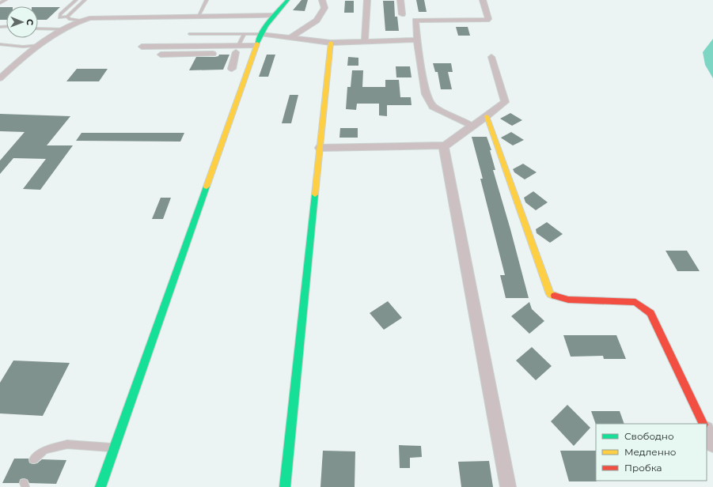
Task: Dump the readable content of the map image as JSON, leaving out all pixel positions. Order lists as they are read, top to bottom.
{
  "legend": ["Свободно", "Медленно", "Пробка"],
  "north": "right"
}
